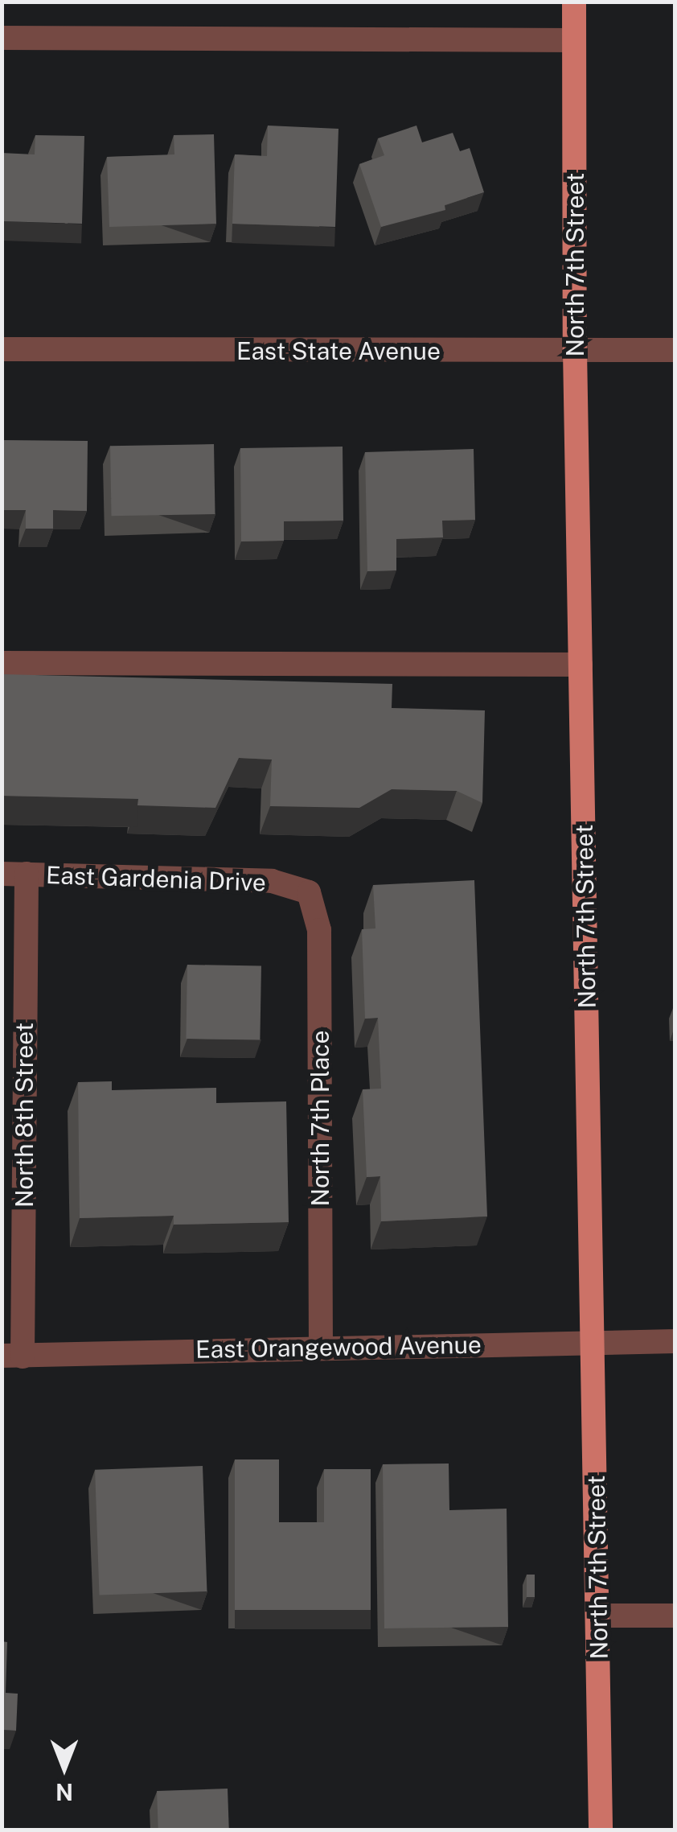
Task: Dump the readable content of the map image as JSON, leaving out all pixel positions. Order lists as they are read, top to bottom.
{
  "streets": {
    "main road": ["North 7th Street"],
    "street": [
      "East State Avenue",
      "East Gardenia Drive",
      "North 8th Street",
      "North 7th Place",
      "East Orangewood Avenue"
    ]
  },
  "crossings": [
    ["North 7th Street", "East State Avenue"],
    ["North 7th Street", "East Orangewood Avenue"],
    ["East Gardenia Drive", "North 8th Street"],
    ["East Gardenia Drive", "North 7th Place"],
    ["North 8th Street", "East Orangewood Avenue"],
    ["North 7th Place", "East Orangewood Avenue"]
  ],
  "north": "bottom"
}
